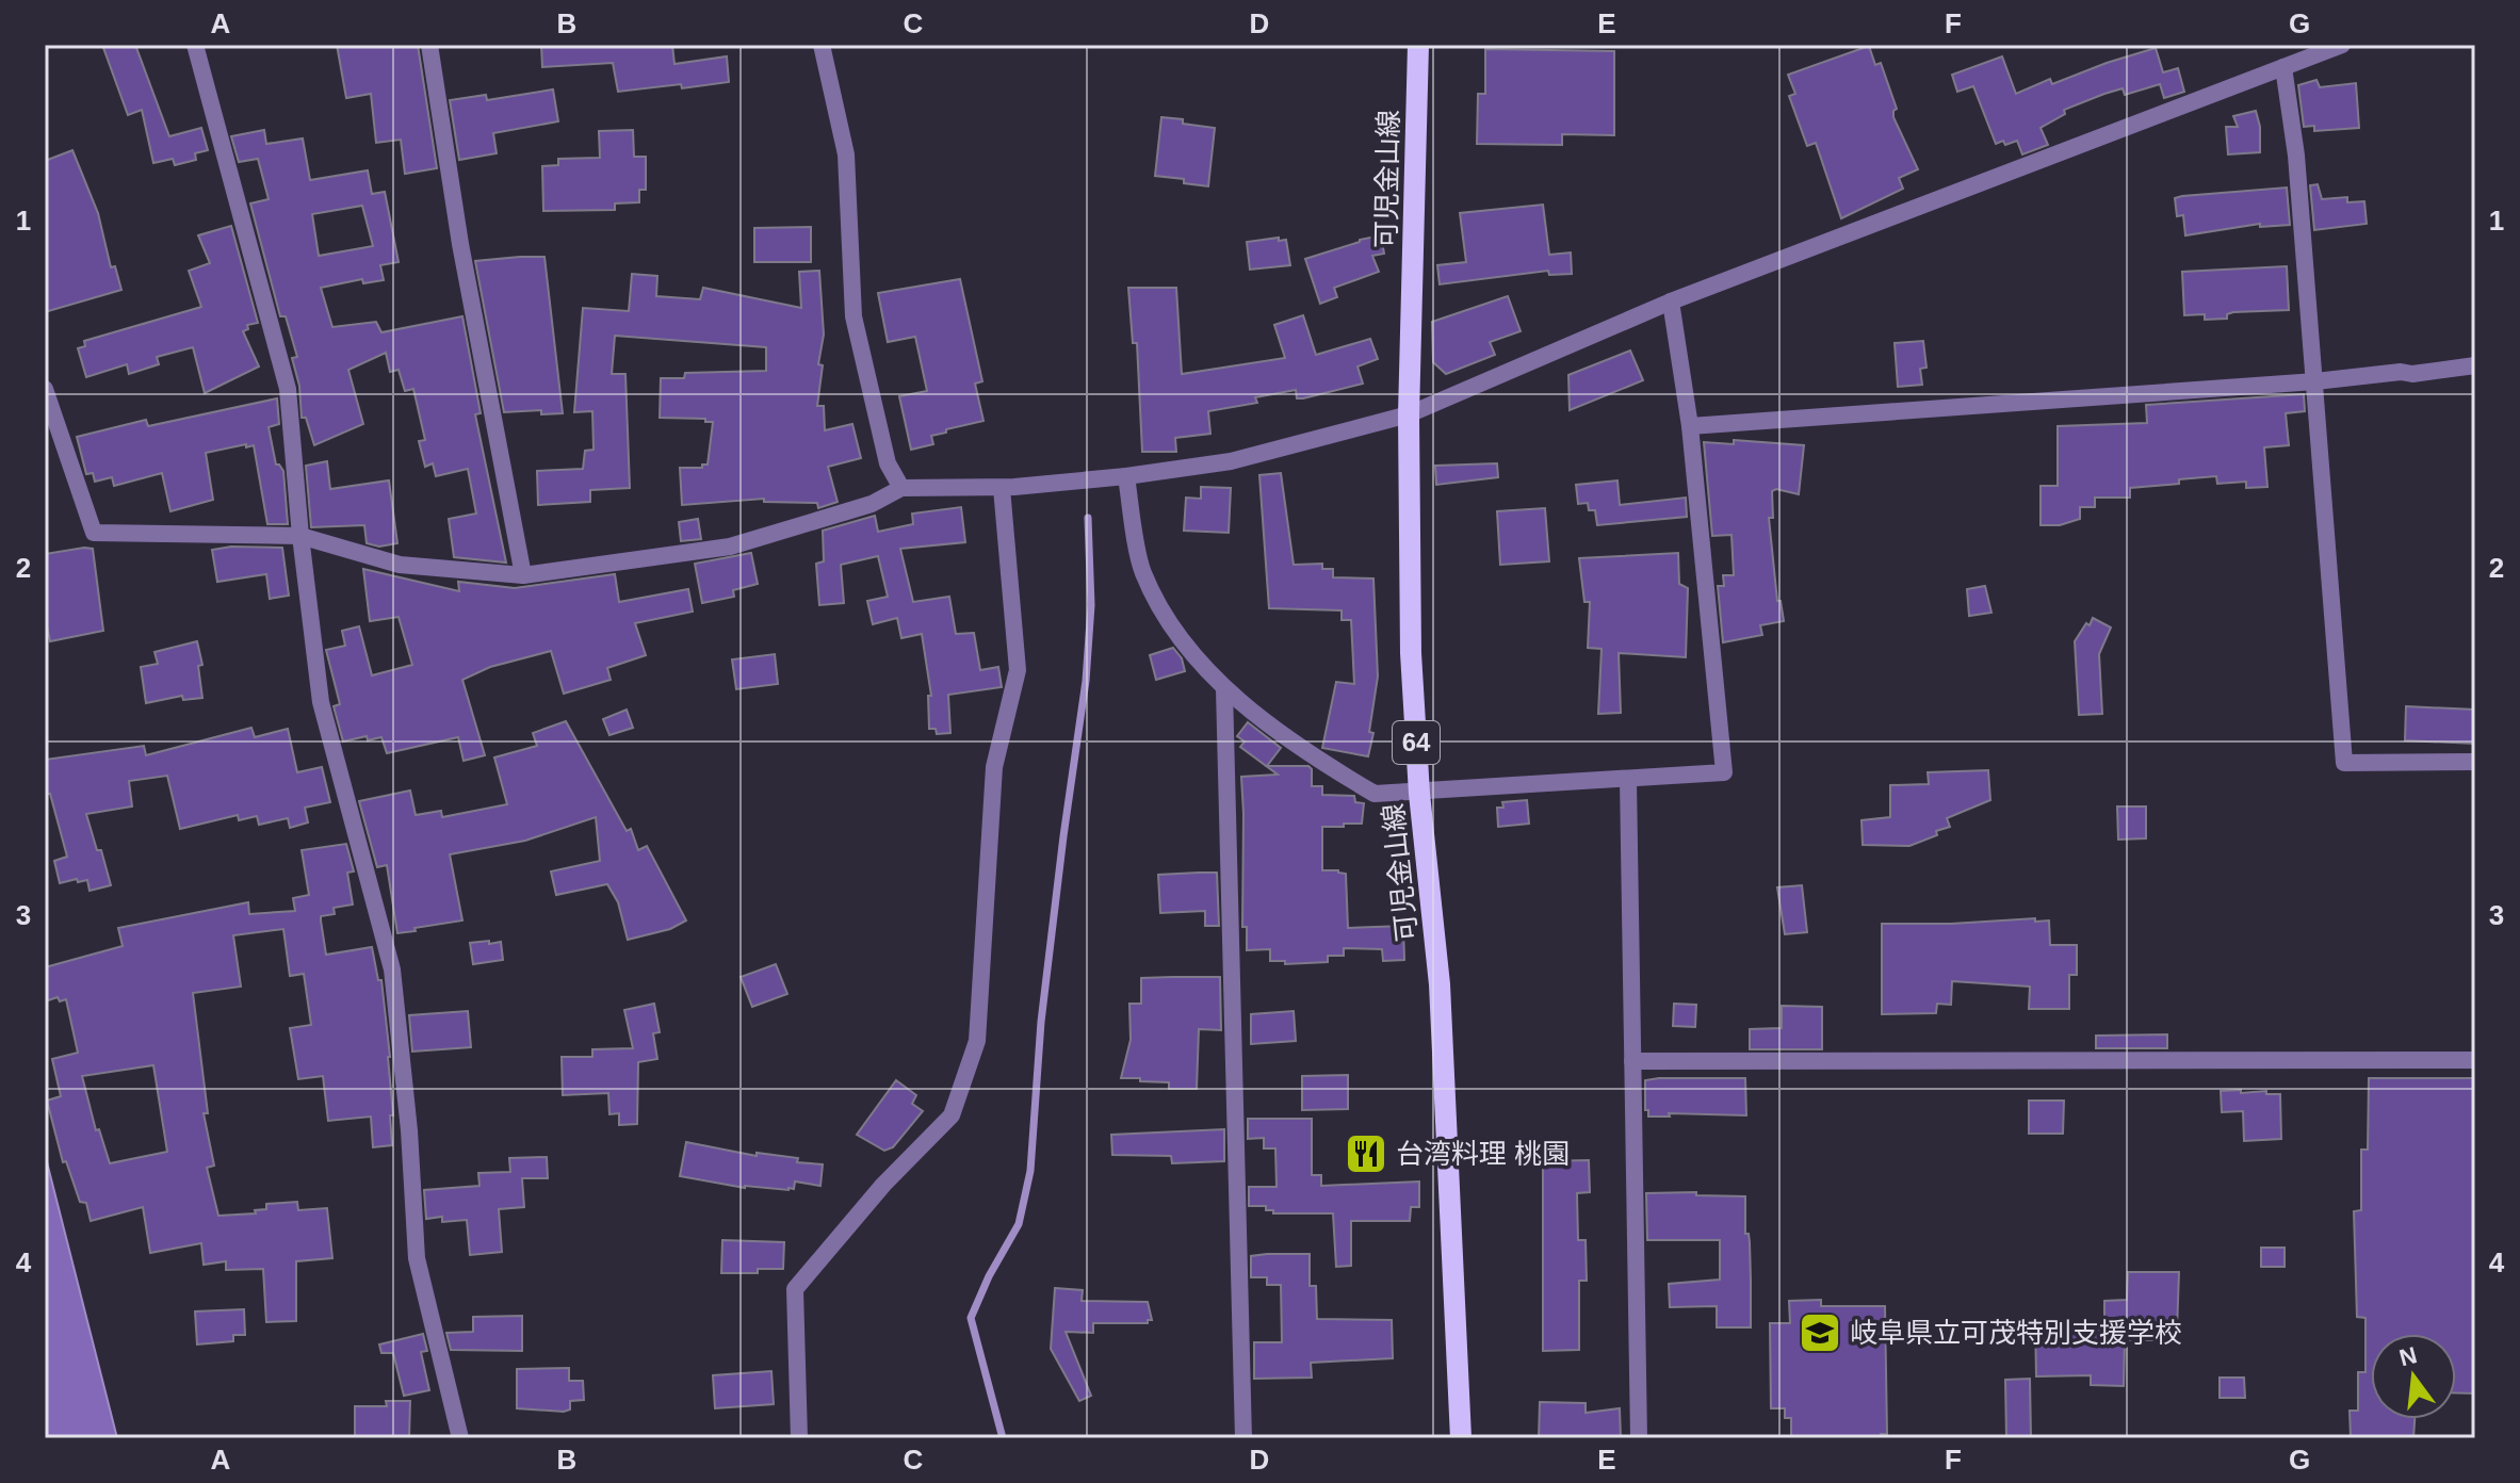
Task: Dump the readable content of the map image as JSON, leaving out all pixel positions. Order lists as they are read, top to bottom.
{
  "streets": {
    "main road": ["可児金山線", "64"]
  },
  "places": {
    "restaurant": ["台湾料理 桃園"],
    "school or university": ["岐阜県立可茂特別支援学校"]
  },
  "north": "top",
  "grid": {
    "columns": [
      "A",
      "B",
      "C",
      "D",
      "E",
      "F",
      "G"
    ],
    "rows": [
      "1",
      "2",
      "3",
      "4"
    ]
  }
}
